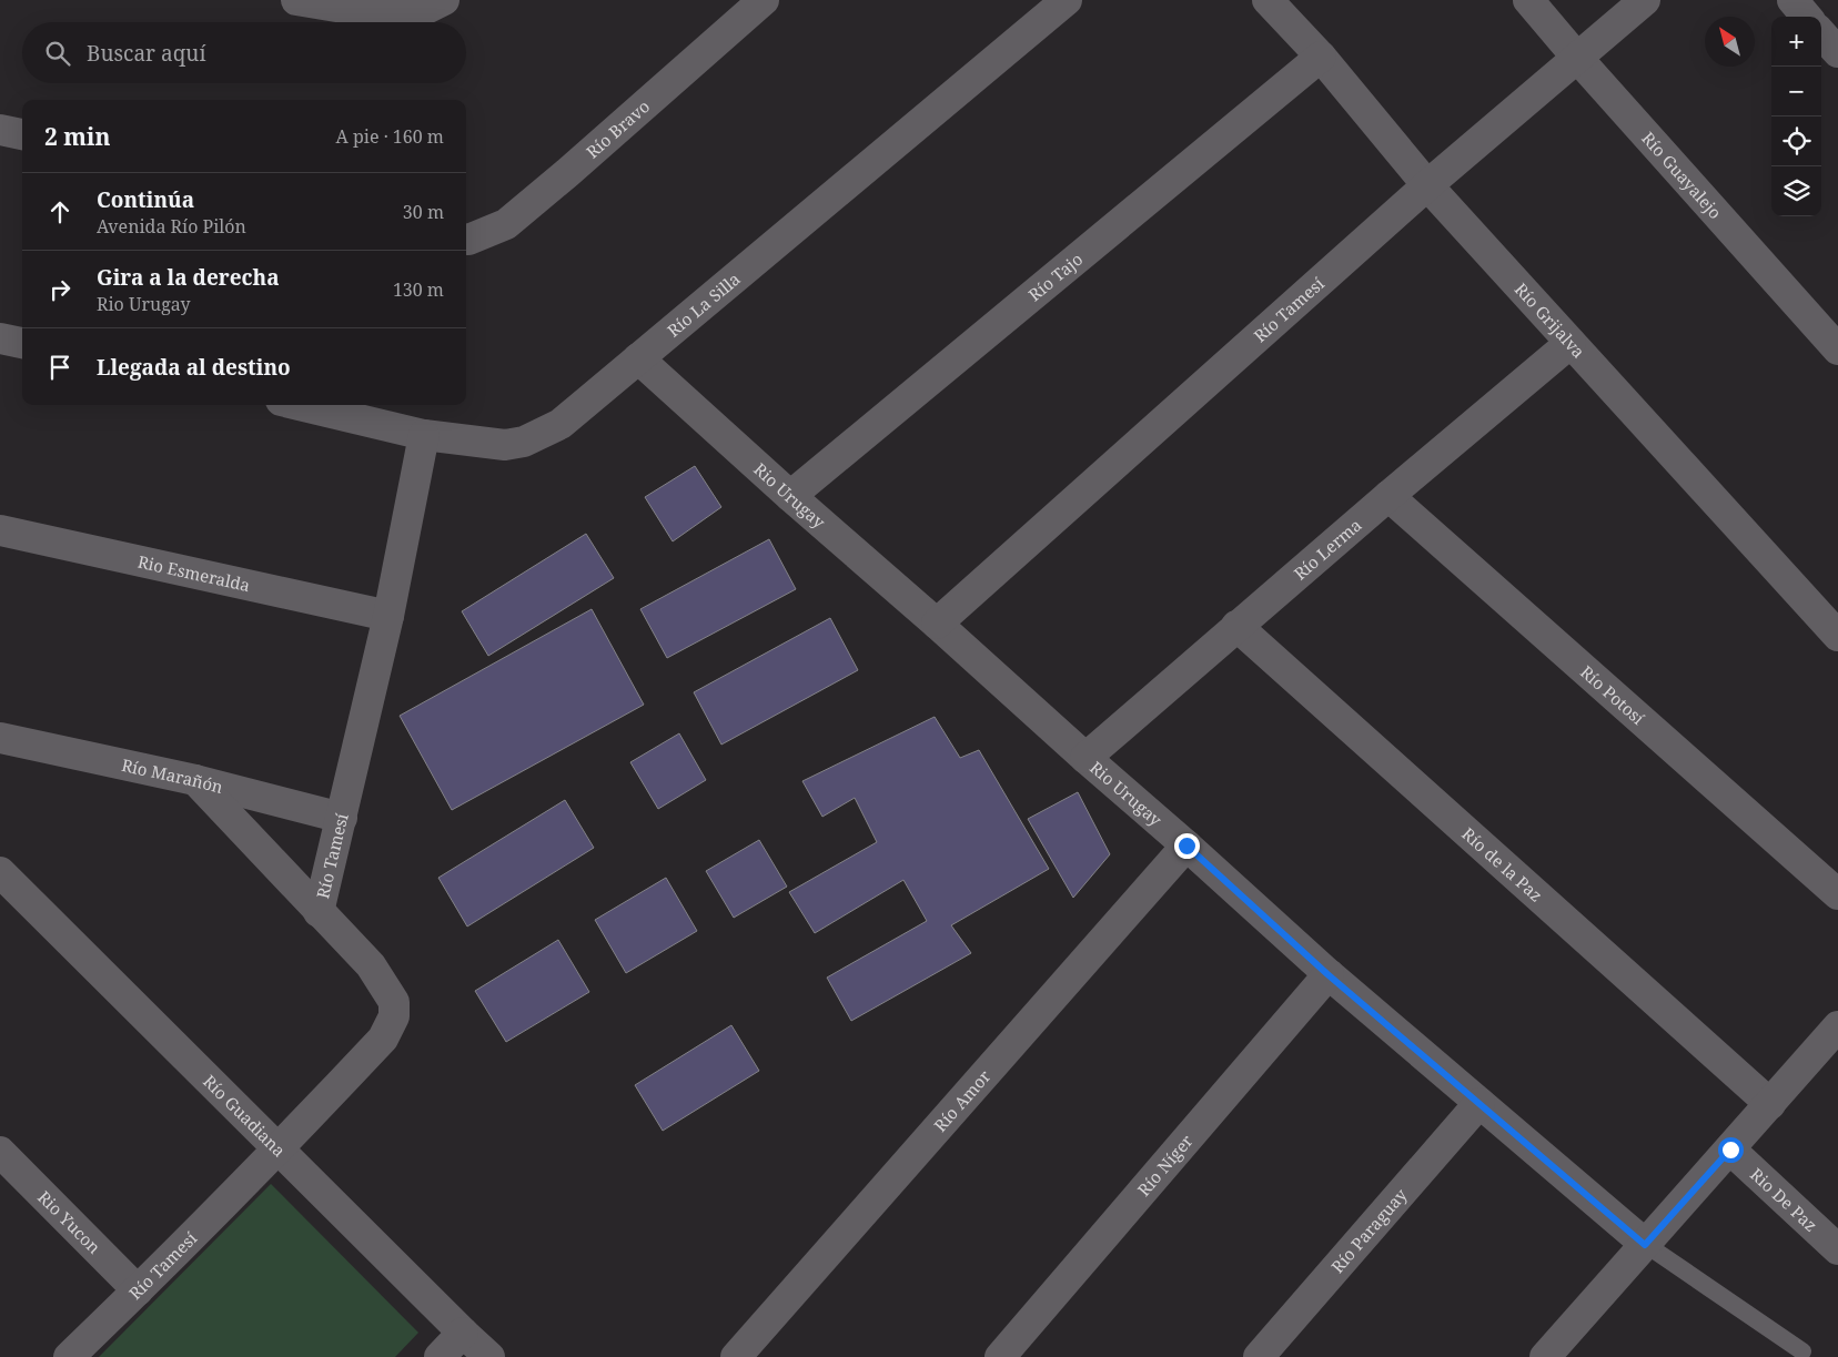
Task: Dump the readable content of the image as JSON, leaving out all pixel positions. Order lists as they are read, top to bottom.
{
  "streets": {
    "street": [
      "Río Bravo",
      "Río Guayalejo",
      "Río Tajo",
      "Río La Silla",
      "Río Tamesí",
      "Río Grijalva",
      "Rio Urugay",
      "Río Lerma",
      "Rio Esmeralda",
      "Río Potosí",
      "Río Marañón",
      "Río de la Paz",
      "Río Amor",
      "Río Guadiana",
      "Río Níger",
      "Rio De Paz",
      "Rio Yucon",
      "Río Paraguay"
    ]
  },
  "crossings": [
    ["Río Guayalejo", "Río Tamesí"],
    ["Río Tajo", "Río Grijalva"],
    ["Río Tajo", "Rio Urugay"],
    ["Río La Silla", "Río Tamesí"],
    ["Río La Silla", "Rio Urugay"],
    ["Río Tamesí", "Río Grijalva"],
    ["Río Tamesí", "Rio Urugay"],
    ["Río Tamesí", "Rio Esmeralda"],
    ["Río Tamesí", "Río Marañón"],
    ["Río Tamesí", "Río Guadiana"],
    ["Río Tamesí", "Rio Yucon"],
    ["Río Grijalva", "Río Lerma"],
    ["Rio Urugay", "Río Lerma"],
    ["Rio Urugay", "Río Amor"],
    ["Rio Urugay", "Río Níger"],
    ["Rio Urugay", "Río Paraguay"],
    ["Río Lerma", "Río Potosí"],
    ["Río Lerma", "Río de la Paz"]
  ],
  "north": "top left",
  "page": {
    "map_buttons": ["+", "−"],
    "search": "Buscar aquí",
    "heading": ["2 min", "A pie · 160 m"],
    "list": [
      ["Continúa", "Avenida Río Pilón", "30 m"],
      ["Gira a la derecha", "Rio Urugay", "130 m"],
      "Llegada al destino"
    ]
  }
}
